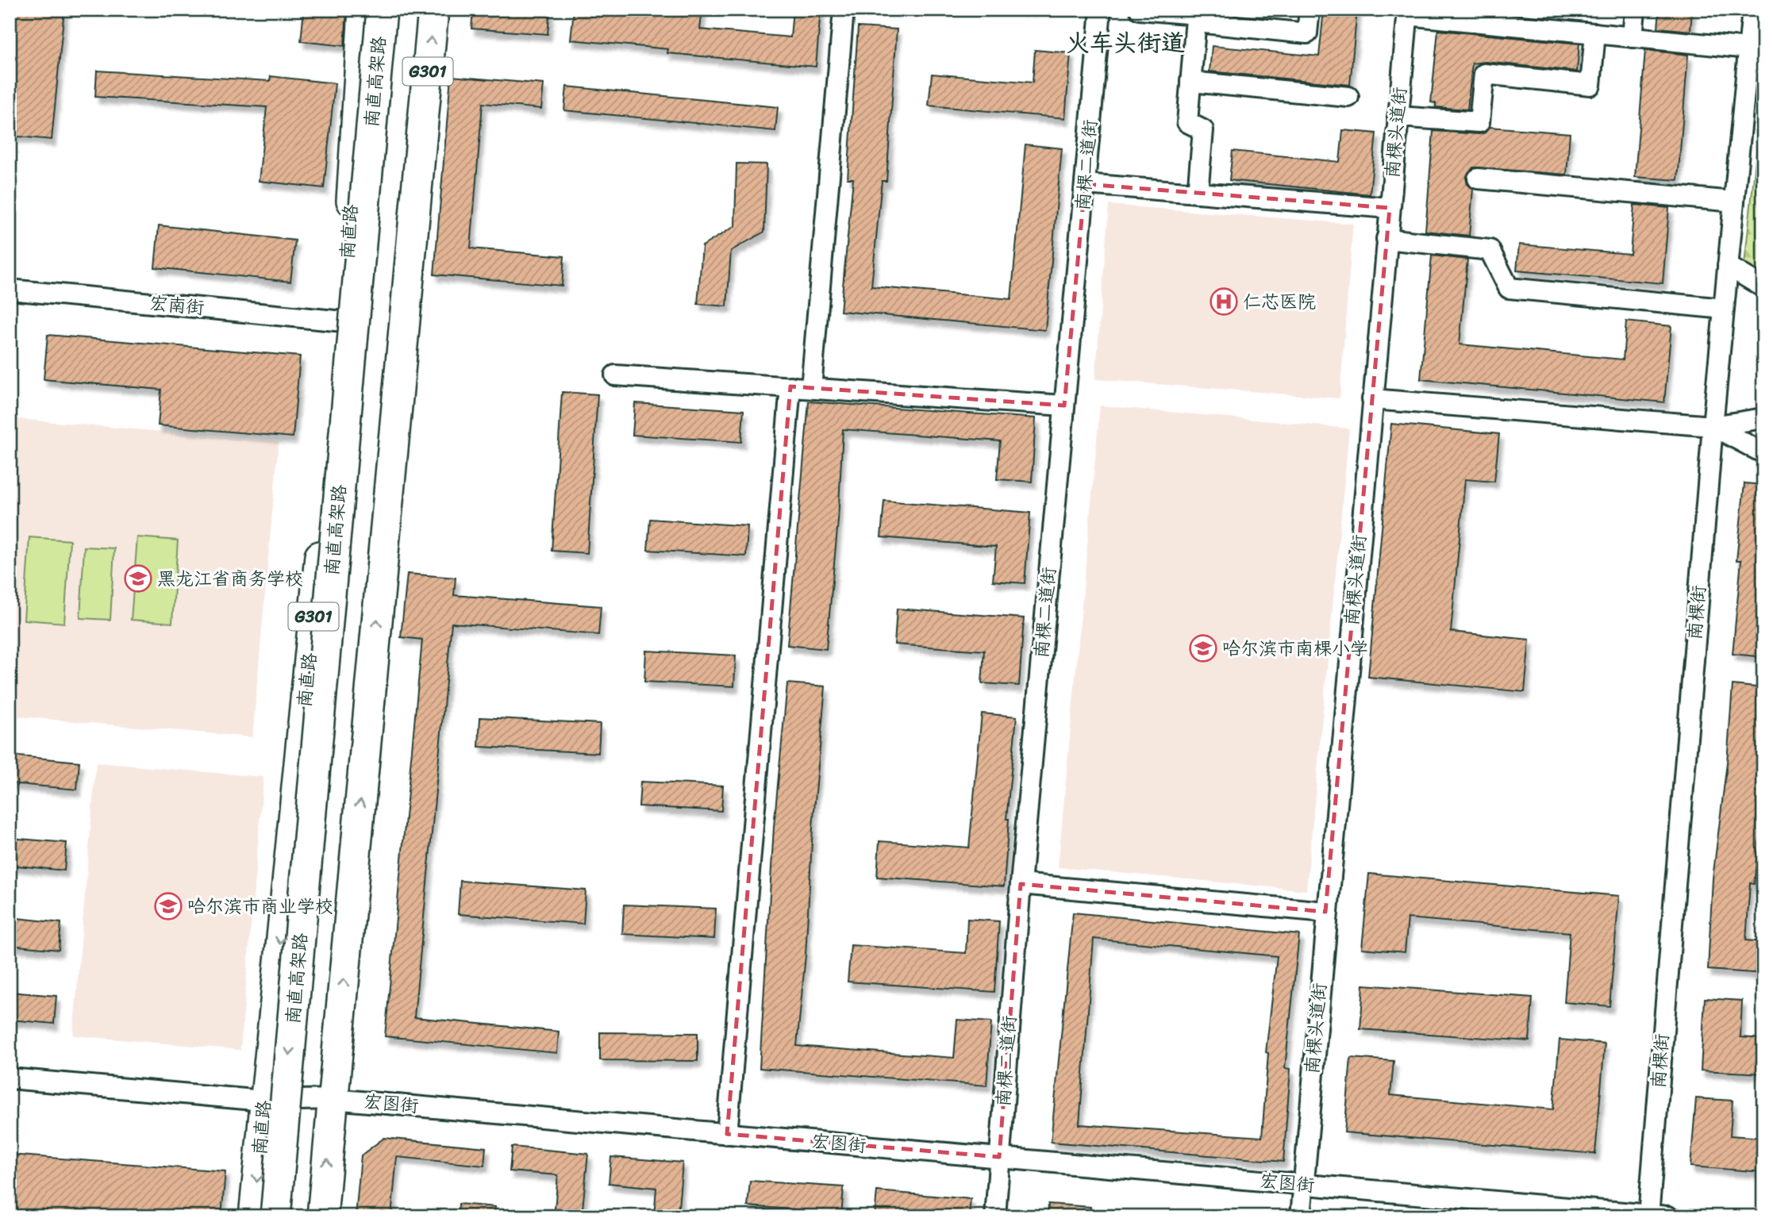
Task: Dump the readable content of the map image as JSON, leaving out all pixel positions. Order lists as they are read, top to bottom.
{
  "streets": {
    "highway": ["G301", "南直高架路", "南直路"],
    "street": [
      "南棵头道街",
      "南棵二道街",
      "宏南街",
      "南棵街",
      "宏图街"
    ]
  },
  "crossings": [
    ["G301", "宏图街"],
    ["南棵头道街", "宏图街"],
    ["南棵二道街", "宏图街"],
    ["南直路", "宏南街"],
    ["南直路", "宏图街"],
    ["南棵街", "宏图街"]
  ],
  "districts": ["火车头街道"],
  "places": {
    "hospital": ["仁芯医院"],
    "school or university": ["黑龙江省商务学校", "哈尔滨市南棵小学", "哈尔滨市商业学校"]
  }
}
